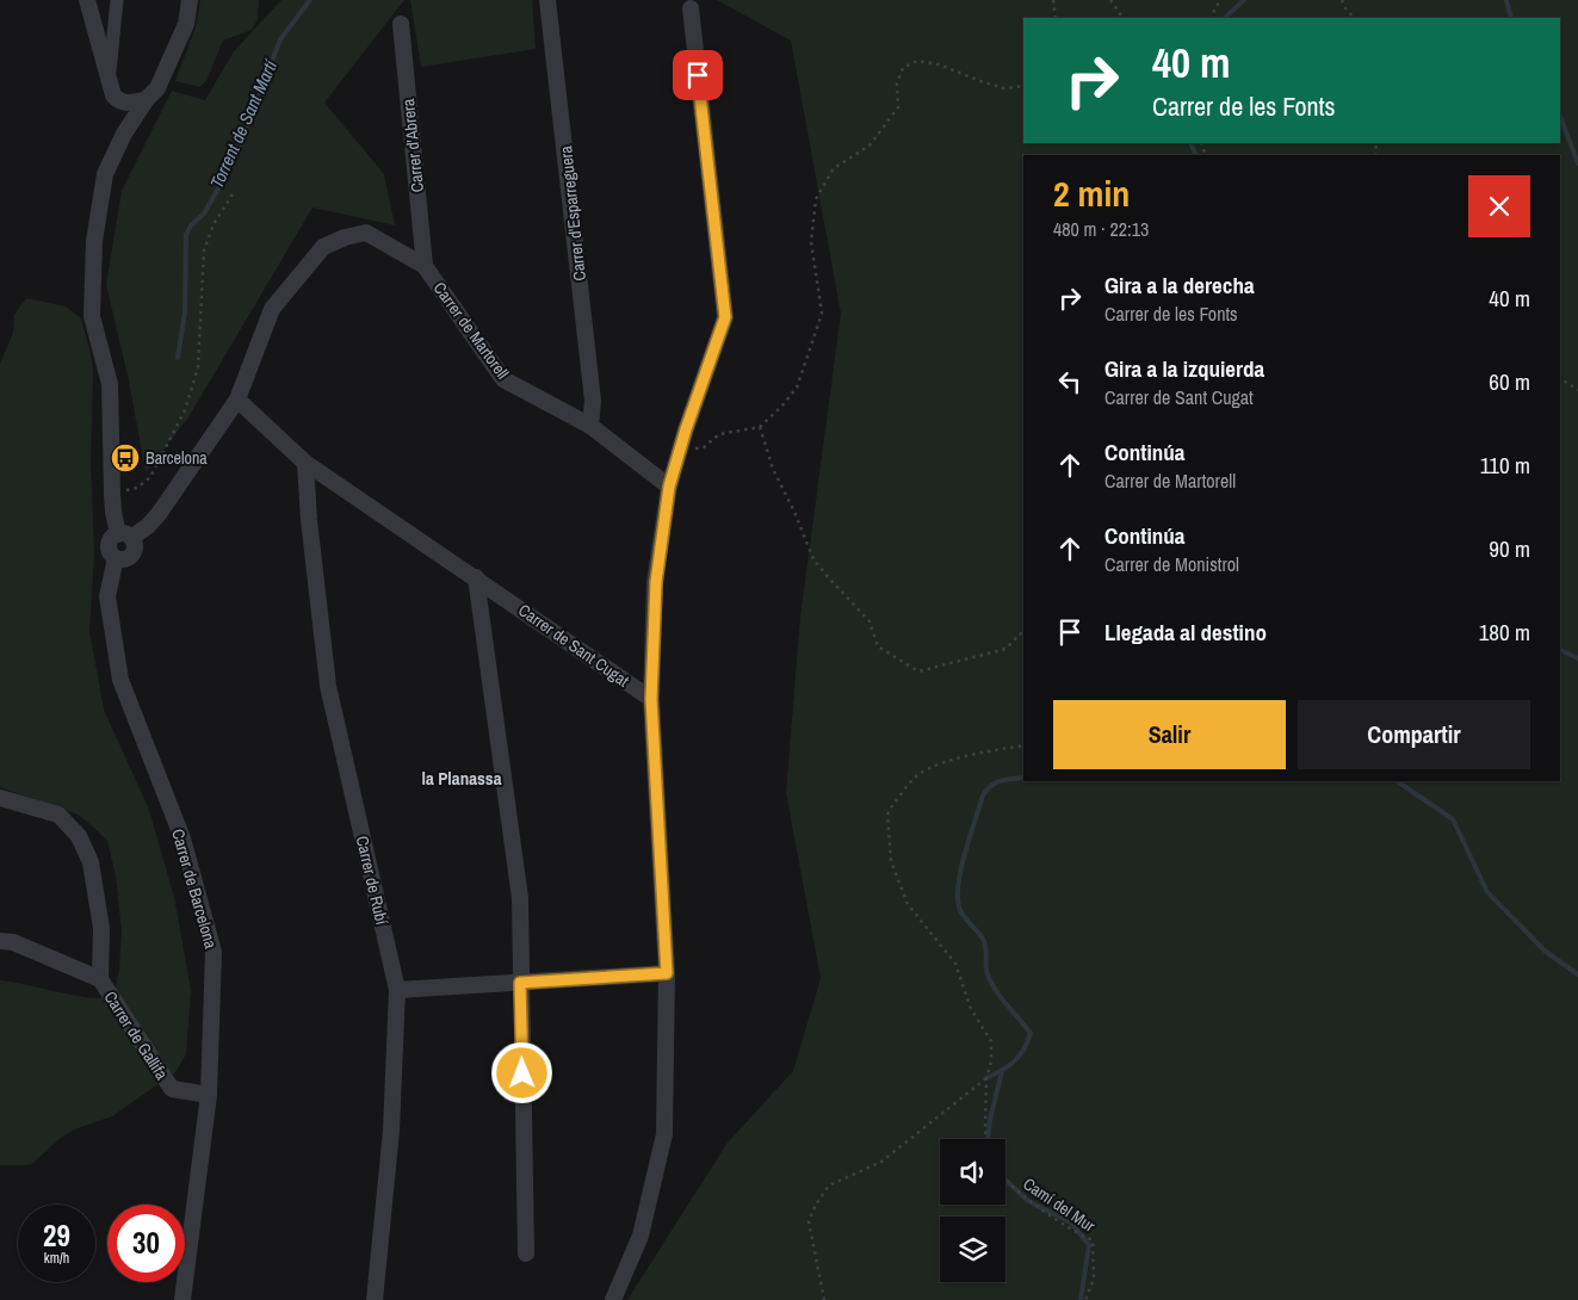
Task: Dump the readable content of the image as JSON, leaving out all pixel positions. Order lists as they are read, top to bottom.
{
  "streets": {
    "street": [
      "Carrer d'Abrera",
      "Carrer d'Esparreguera",
      "Carrer de Martorell",
      "Carrer de Sant Cugat",
      "Carrer de Rubí",
      "Carrer de Barcelona",
      "Carrer de Gallifa"
    ],
    "path": ["Camí del Mur"]
  },
  "crossings": [
    ["Carrer d'Abrera", "Carrer de Martorell"],
    ["Carrer d'Esparreguera", "Carrer de Martorell"],
    ["Carrer de Martorell", "Carrer de Sant Cugat"],
    ["Carrer de Sant Cugat", "Carrer de Rubí"],
    ["Carrer de Barcelona", "Carrer de Gallifa"]
  ],
  "districts": ["la Planassa"],
  "water": ["Torrent de Sant Martí"],
  "places": {
    "bus stop": ["Barcelona"]
  },
  "page": {
    "turn": ["40 m", "Carrer de les Fonts"],
    "heading": ["2 min", "480 m · 22:13"],
    "list": [
      {
        "name": "Gira a la derecha",
        "note": "Carrer de les Fonts",
        "value": "40 m"
      },
      {
        "name": "Gira a la izquierda",
        "note": "Carrer de Sant Cugat",
        "value": "60 m"
      },
      {
        "name": "Continúa",
        "note": "Carrer de Martorell",
        "value": "110 m"
      },
      {
        "name": "Continúa",
        "note": "Carrer de Monistrol",
        "value": "90 m"
      },
      {
        "name": "Llegada al destino",
        "value": "180 m"
      }
    ],
    "buttons": ["Salir", "Compartir"],
    "speed": "29 km/h",
    "limit": "30"
  }
}
